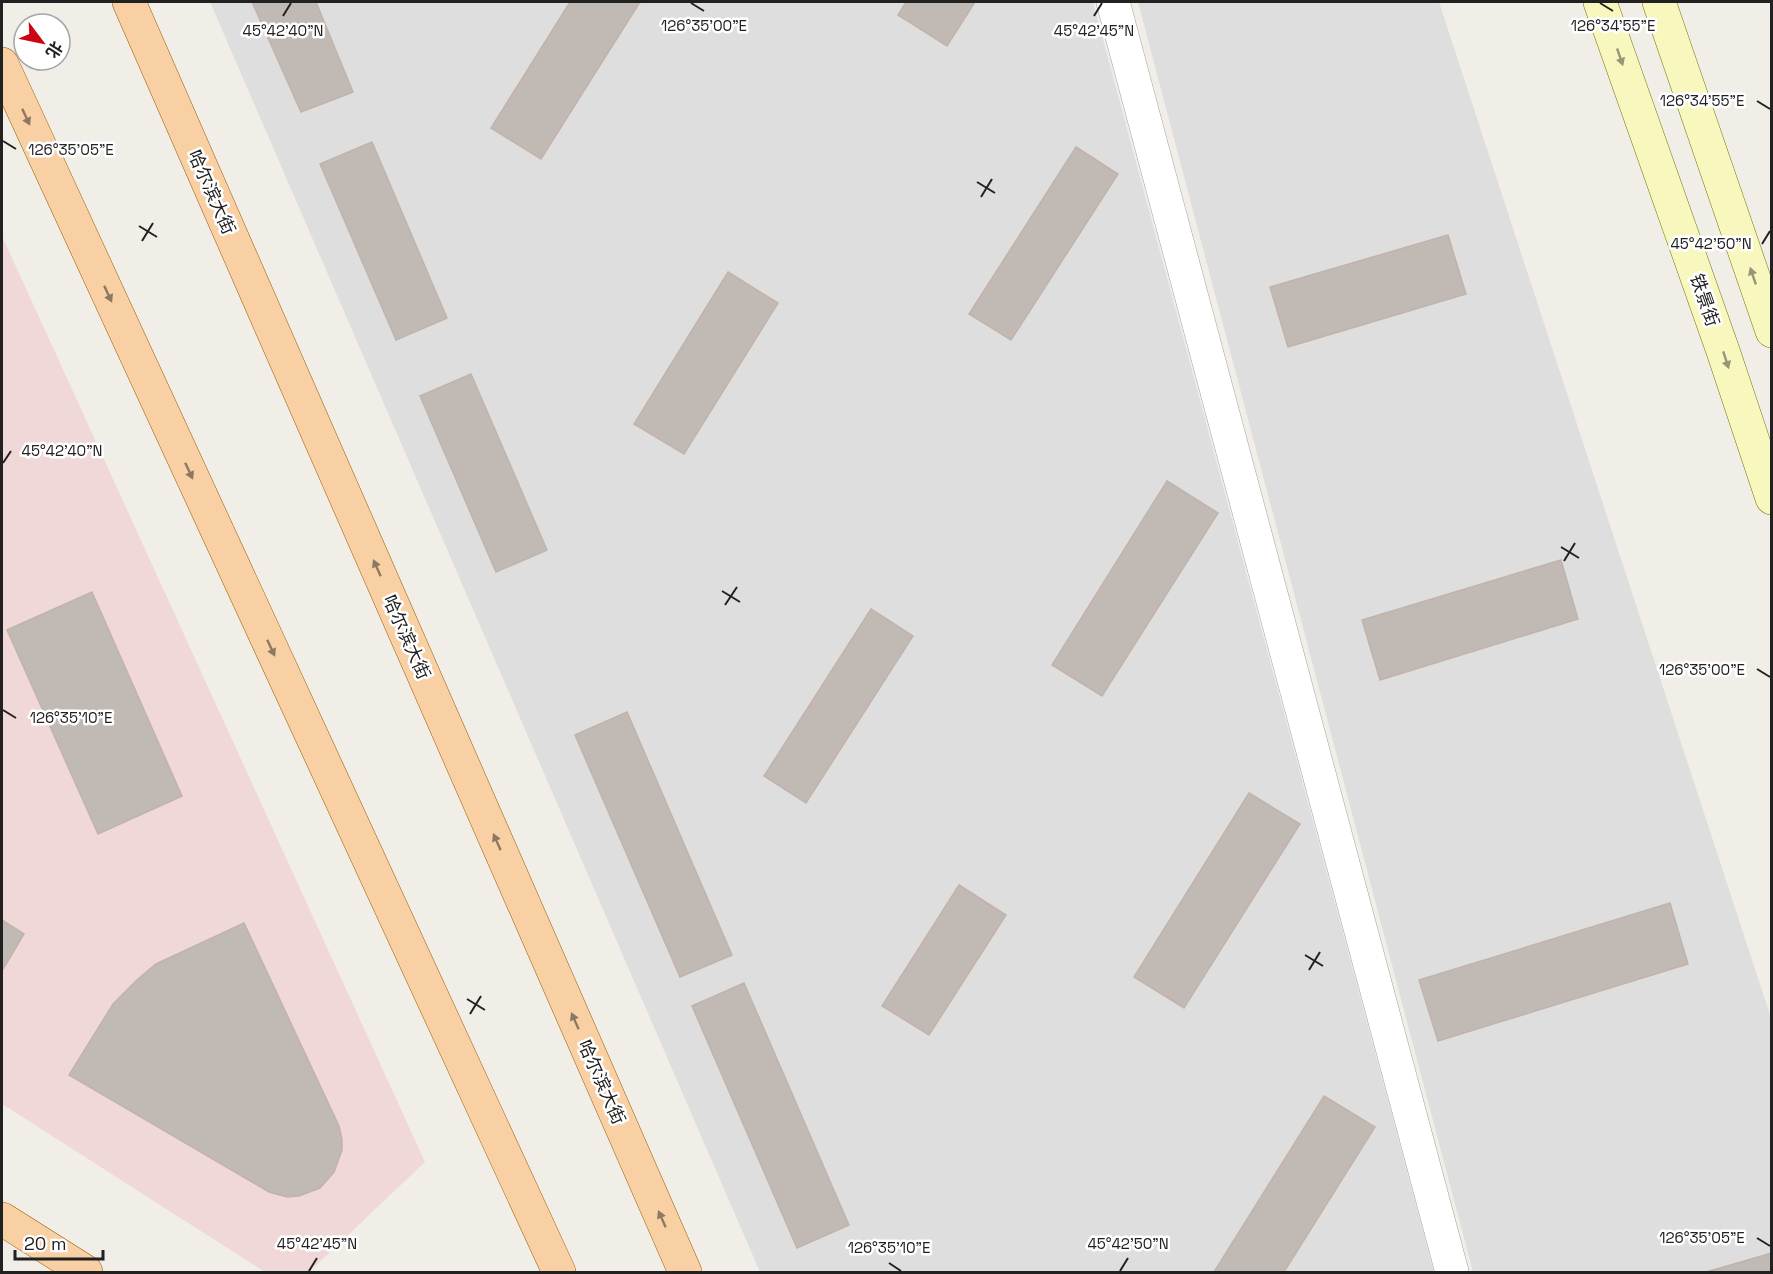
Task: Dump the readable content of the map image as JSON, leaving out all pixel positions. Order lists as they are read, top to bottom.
{
  "streets": {
    "main road": ["哈尔滨大街", "铁景街"]
  },
  "scale_bar": "20 m",
  "north": "bottom right",
  "coordinates": [
    "126°35'00\"E",
    "126°34'55\"E",
    "45°42'40\"N",
    "45°42'45\"N",
    "126°35'05\"E",
    "45°42'50\"N",
    "126°35'10\"E"
  ]
}
